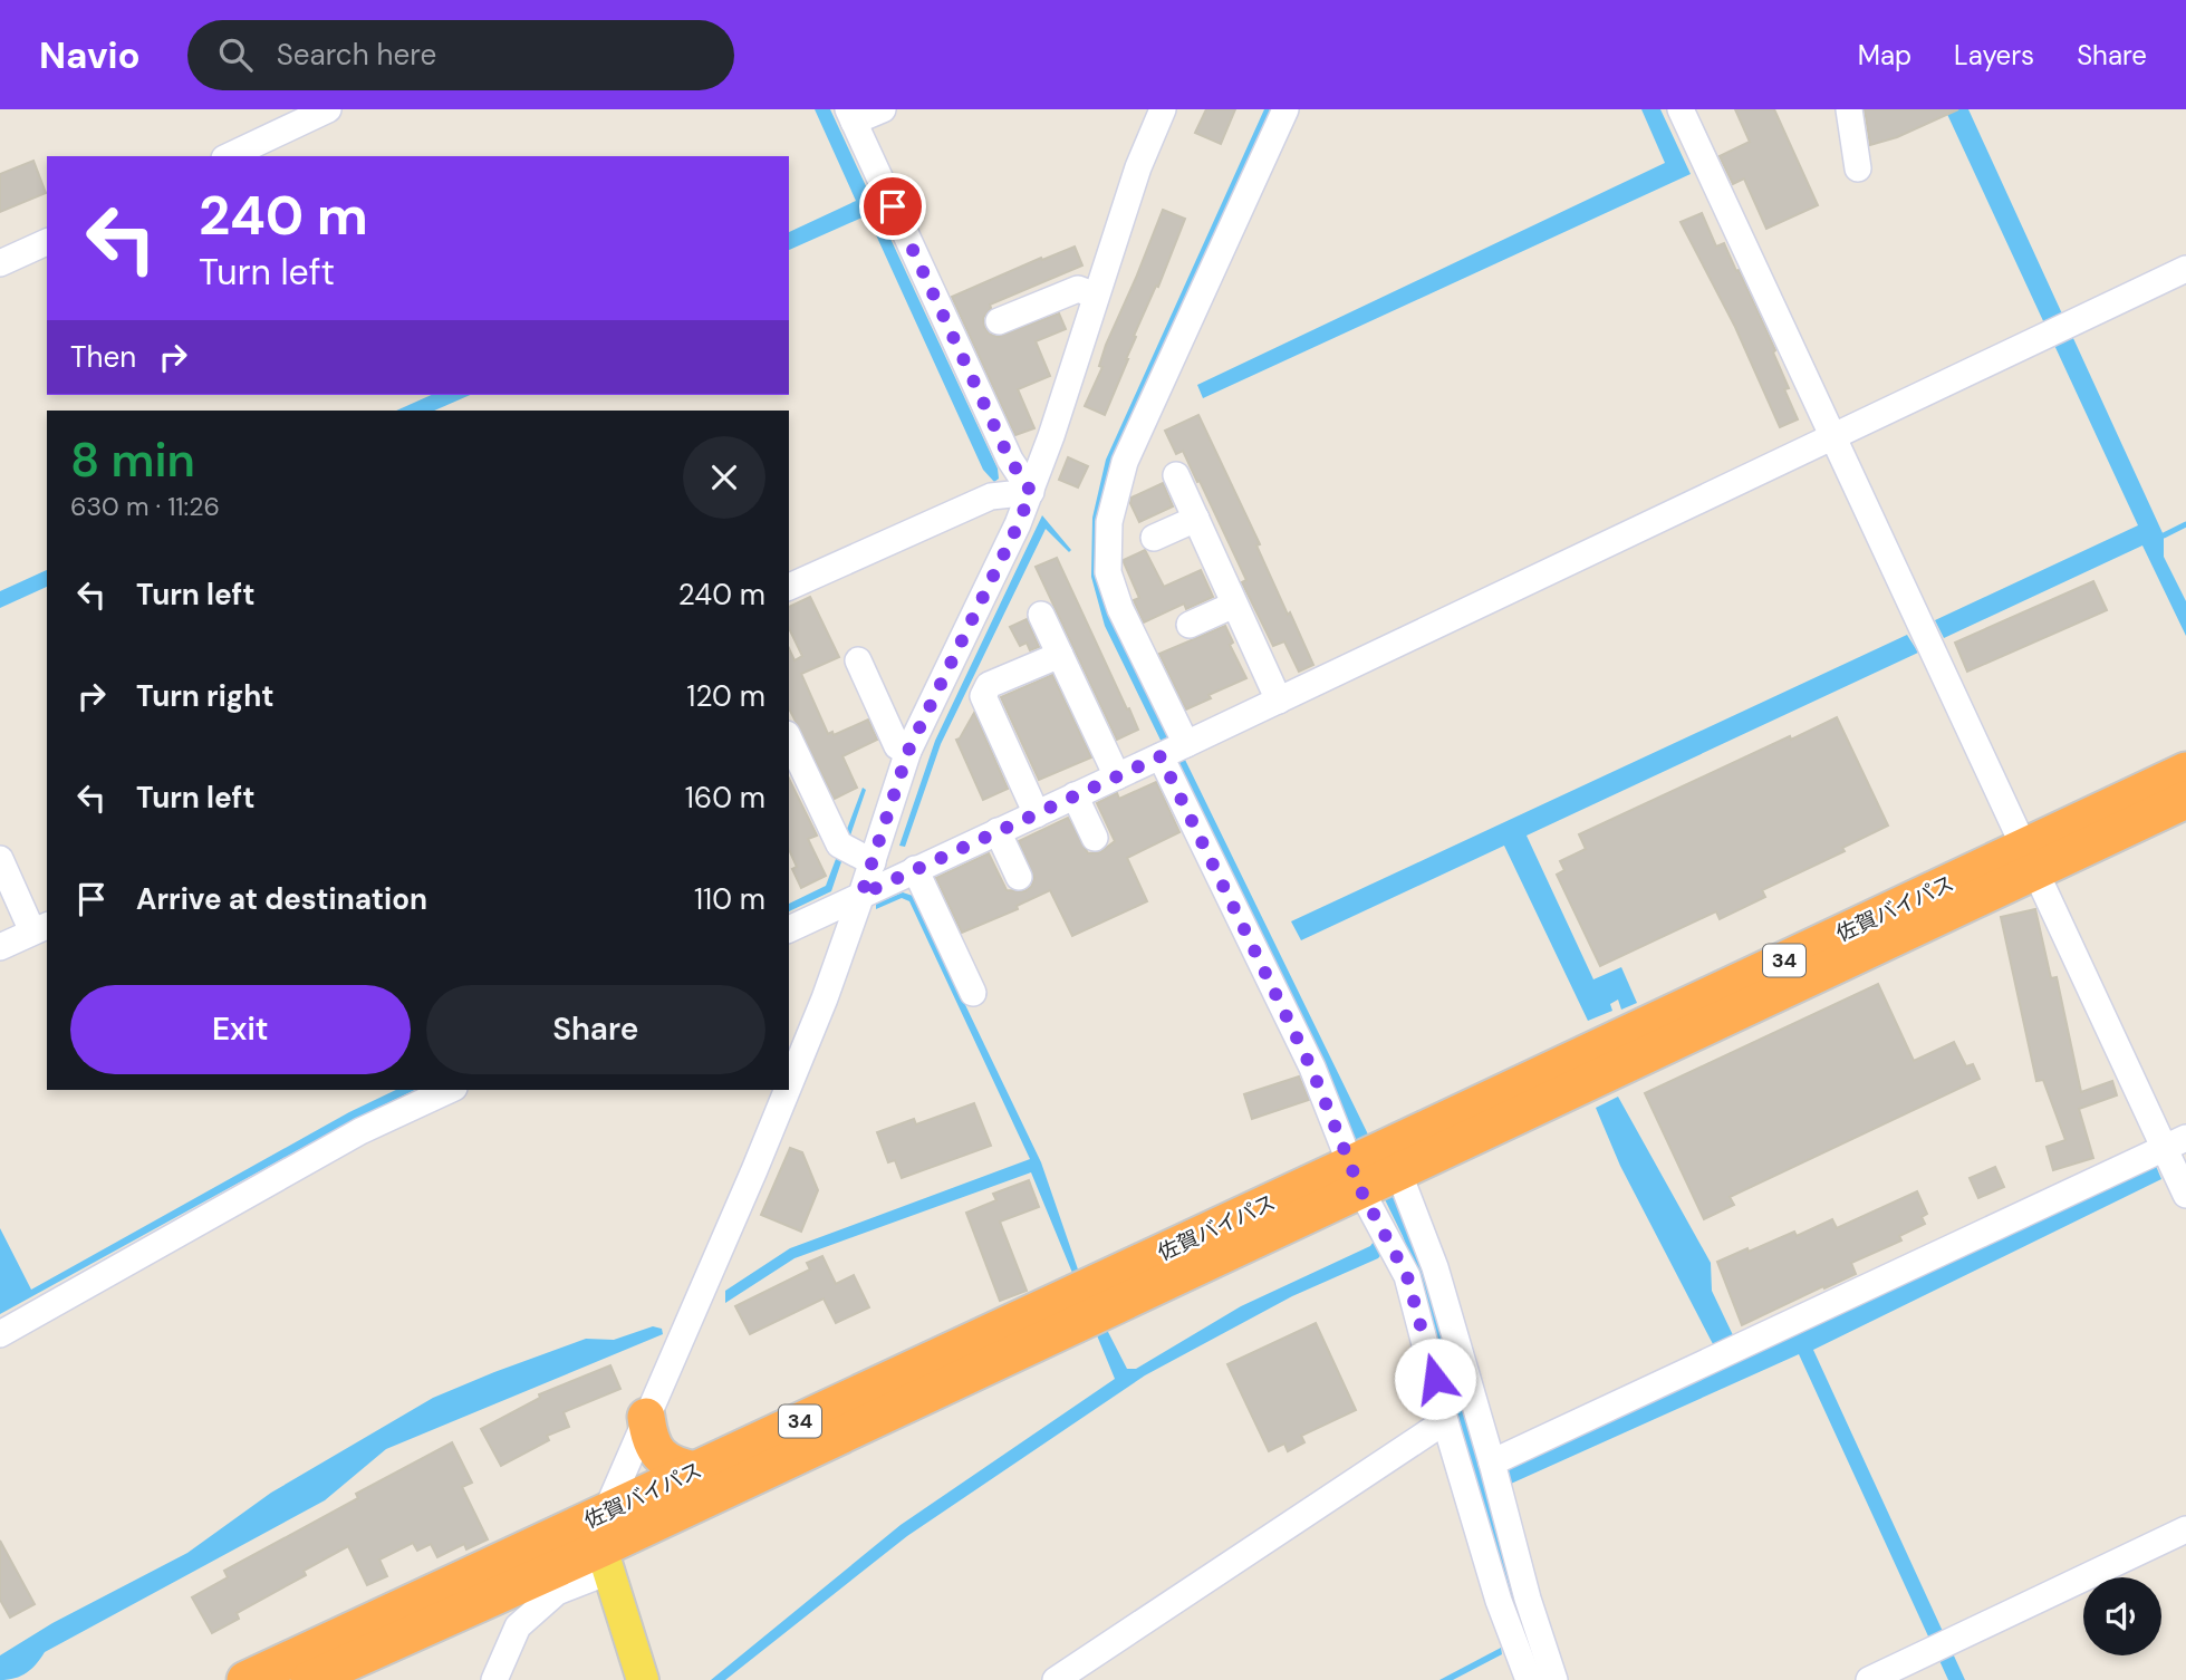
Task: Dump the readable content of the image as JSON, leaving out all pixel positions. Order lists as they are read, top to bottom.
{
  "streets": {
    "highway": ["佐賀バイパス", "34"]
  },
  "page": {
    "header": "Navio",
    "search": "Search here",
    "nav": ["Map", "Layers", "Share"],
    "turn": ["240 m", "Turn left"],
    "then": "Then",
    "heading": ["8 min", "630 m · 11:26"],
    "list": [
      {
        "name": "Turn left",
        "value": "240 m"
      },
      {
        "name": "Turn right",
        "value": "120 m"
      },
      {
        "name": "Turn left",
        "value": "160 m"
      },
      {
        "name": "Arrive at destination",
        "value": "110 m"
      }
    ],
    "buttons": ["Exit", "Share"]
  }
}
